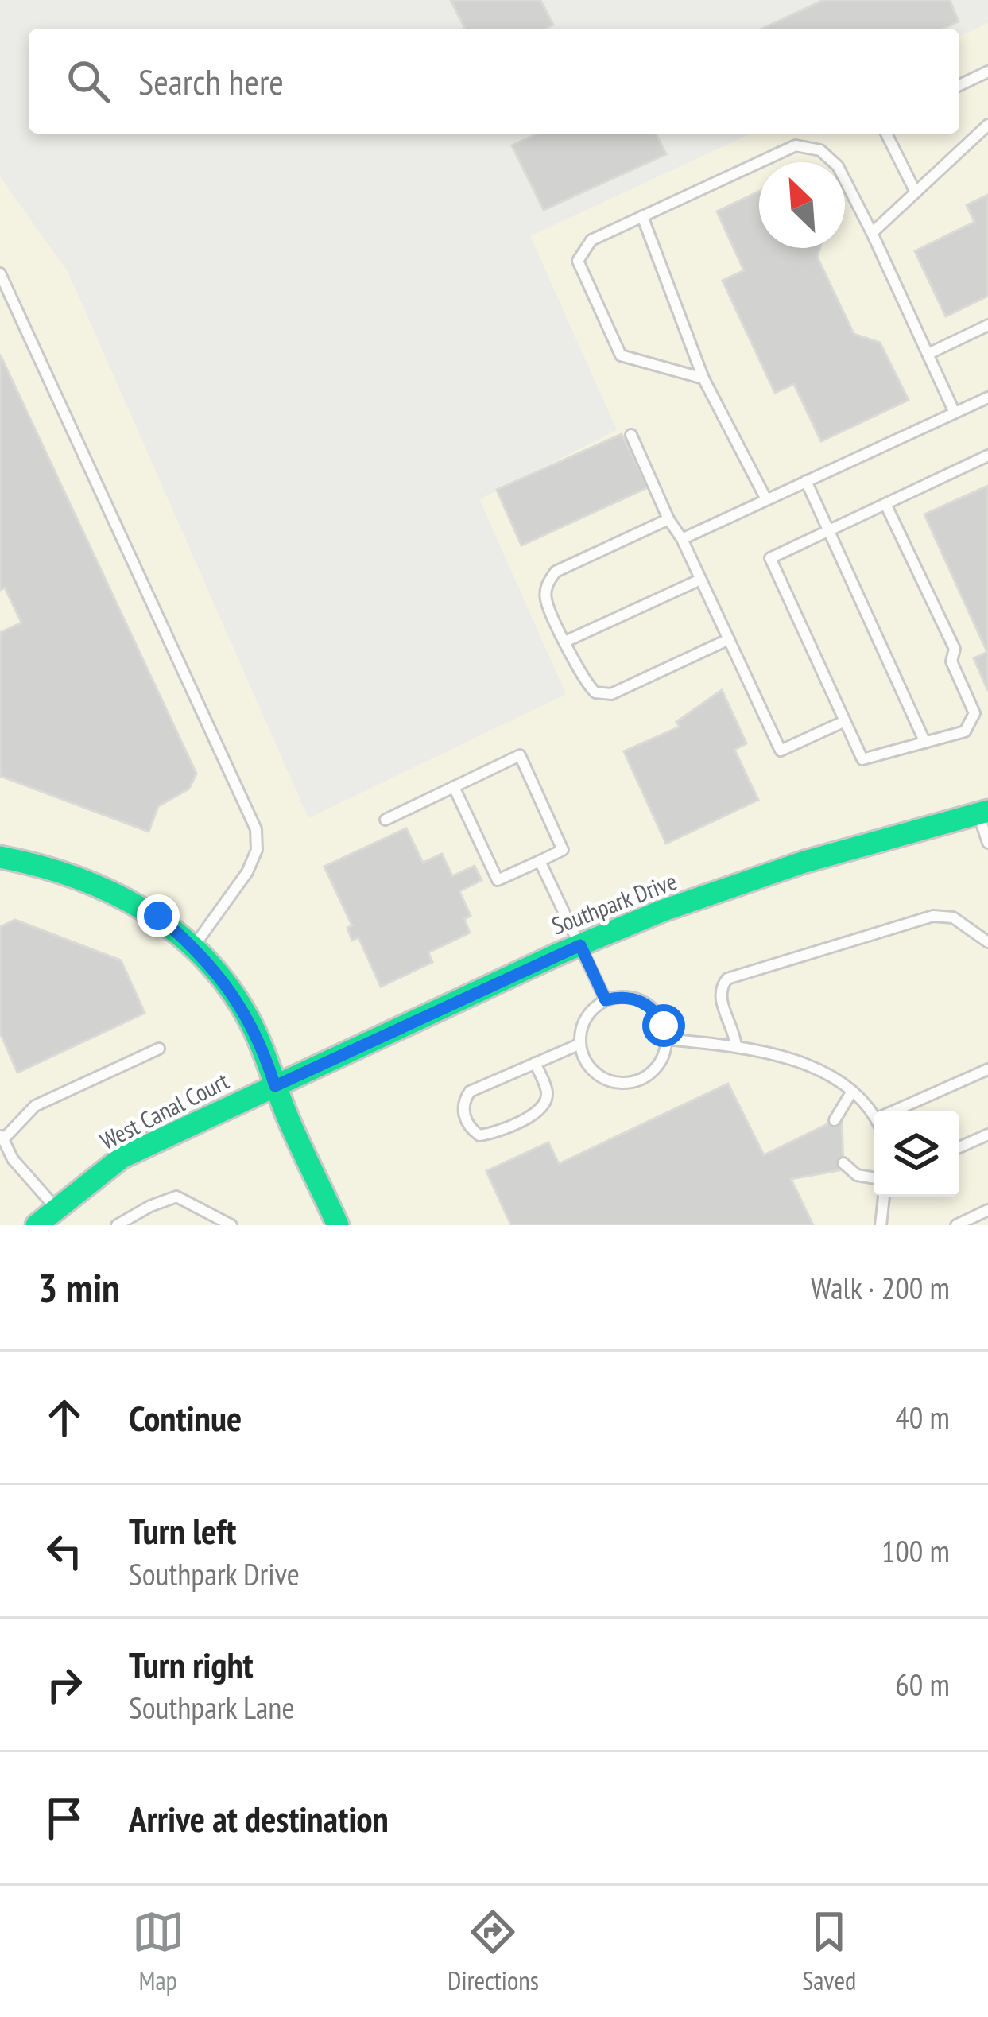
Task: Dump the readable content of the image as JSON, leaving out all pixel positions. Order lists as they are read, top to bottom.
{
  "streets": {
    "street": ["Southpark Drive", "West Canal Court"]
  },
  "crossings": [
    ["Southpark Drive", "West Canal Court"]
  ],
  "north": "top left",
  "page": {
    "search": "Search here",
    "heading": ["3 min", "Walk · 200 m"],
    "list": [
      ["Continue", "40 m"],
      ["Turn left", "Southpark Drive", "100 m"],
      ["Turn right", "Southpark Lane", "60 m"],
      "Arrive at destination"
    ],
    "nav": ["Map", "Directions", "Saved"]
  }
}
